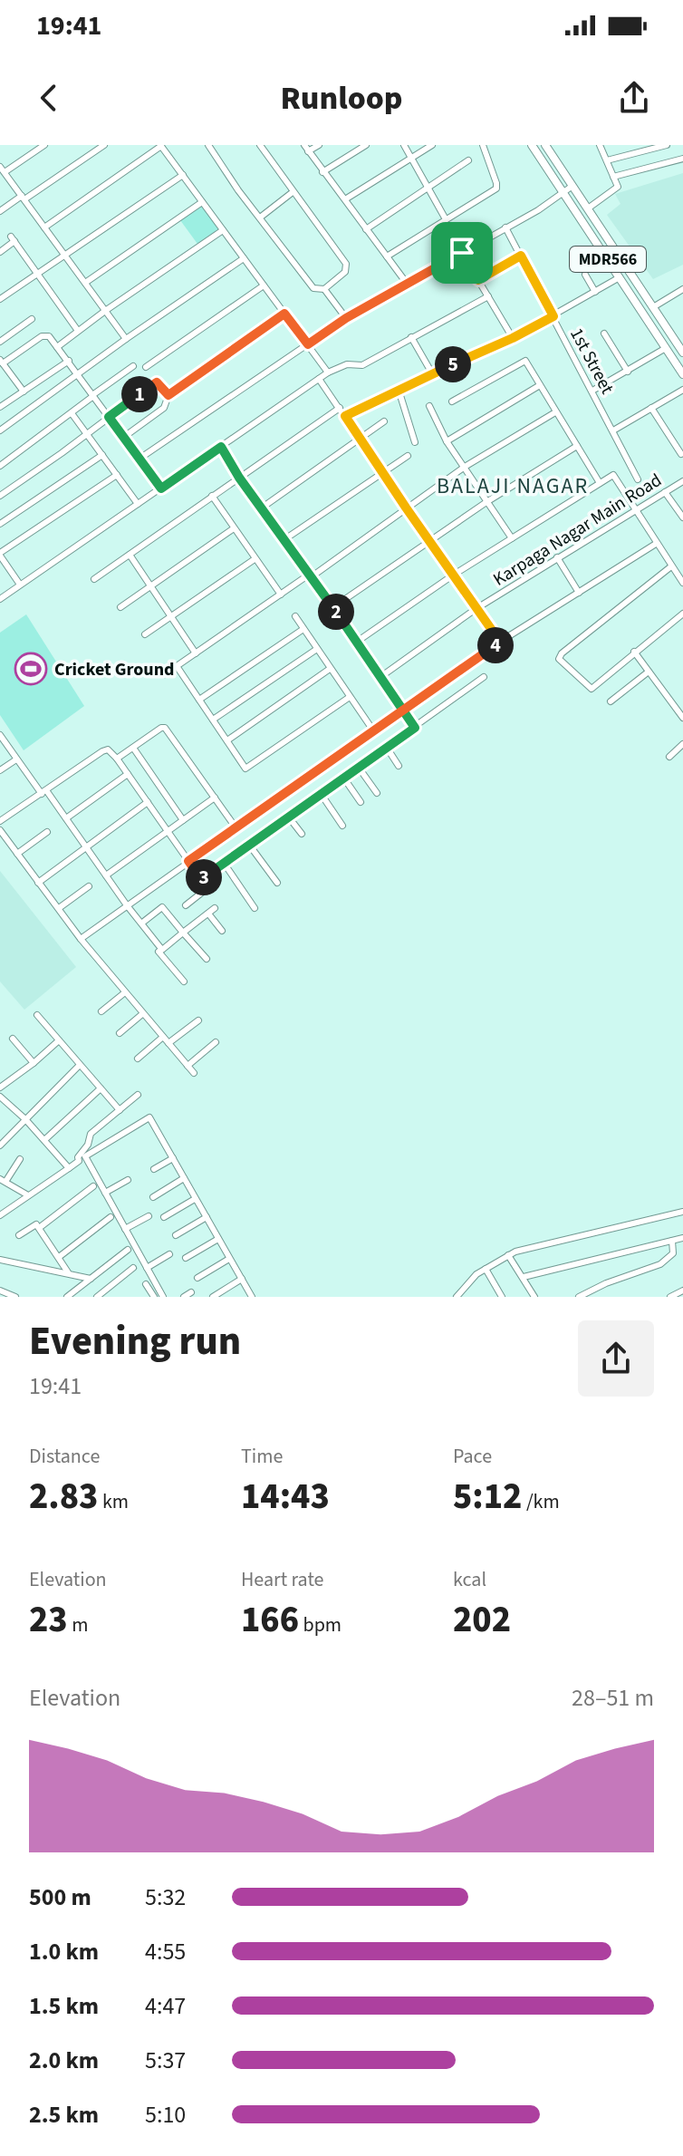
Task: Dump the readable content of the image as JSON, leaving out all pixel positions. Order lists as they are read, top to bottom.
{
  "streets": {
    "main road": ["MDR566"],
    "street": ["1st Street", "Karpaga Nagar Main Road"]
  },
  "districts": ["BALAJI NAGAR"],
  "places": {
    "sports": ["Cricket Ground"]
  },
  "page": {
    "status": "19:41",
    "header": "Runloop",
    "pins": [
      "5",
      "1",
      "2",
      "4",
      "3"
    ],
    "heading": ["Evening run", "19:41"],
    "stats": [
      ["Distance", "2.83 km"],
      ["Time", "14:43"],
      ["Pace", "5:12 /km"],
      ["Elevation", "23 m"],
      ["Heart rate", "166 bpm"],
      ["kcal", "202"]
    ],
    "chart": ["Elevation", "28–51 m"],
    "list": [
      {
        "name": "500 m",
        "note": "5:32"
      },
      {
        "name": "1.0 km",
        "note": "4:55"
      },
      {
        "name": "1.5 km",
        "note": "4:47"
      },
      {
        "name": "2.0 km",
        "note": "5:37"
      },
      {
        "name": "2.5 km",
        "note": "5:10"
      }
    ]
  }
}
